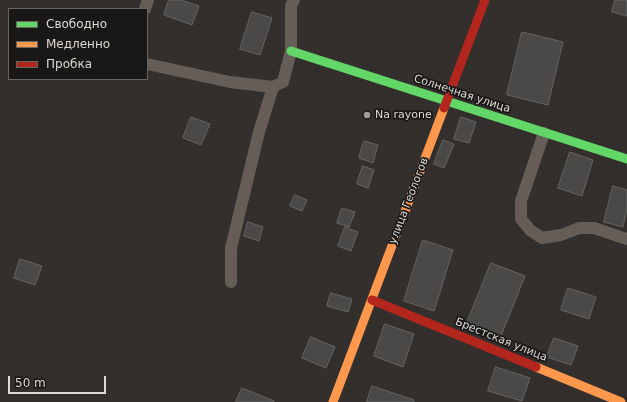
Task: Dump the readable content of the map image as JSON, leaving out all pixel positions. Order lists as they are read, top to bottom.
{
  "streets": {
    "street": ["Солнечная улица", "улица Геологов", "Брестская улица"]
  },
  "crossings": [
    ["Солнечная улица", "улица Геологов"],
    ["улица Геологов", "Брестская улица"]
  ],
  "places": ["Na rayone"],
  "legend": ["Свободно", "Медленно", "Пробка"],
  "scale_bar": "50 m"
}
